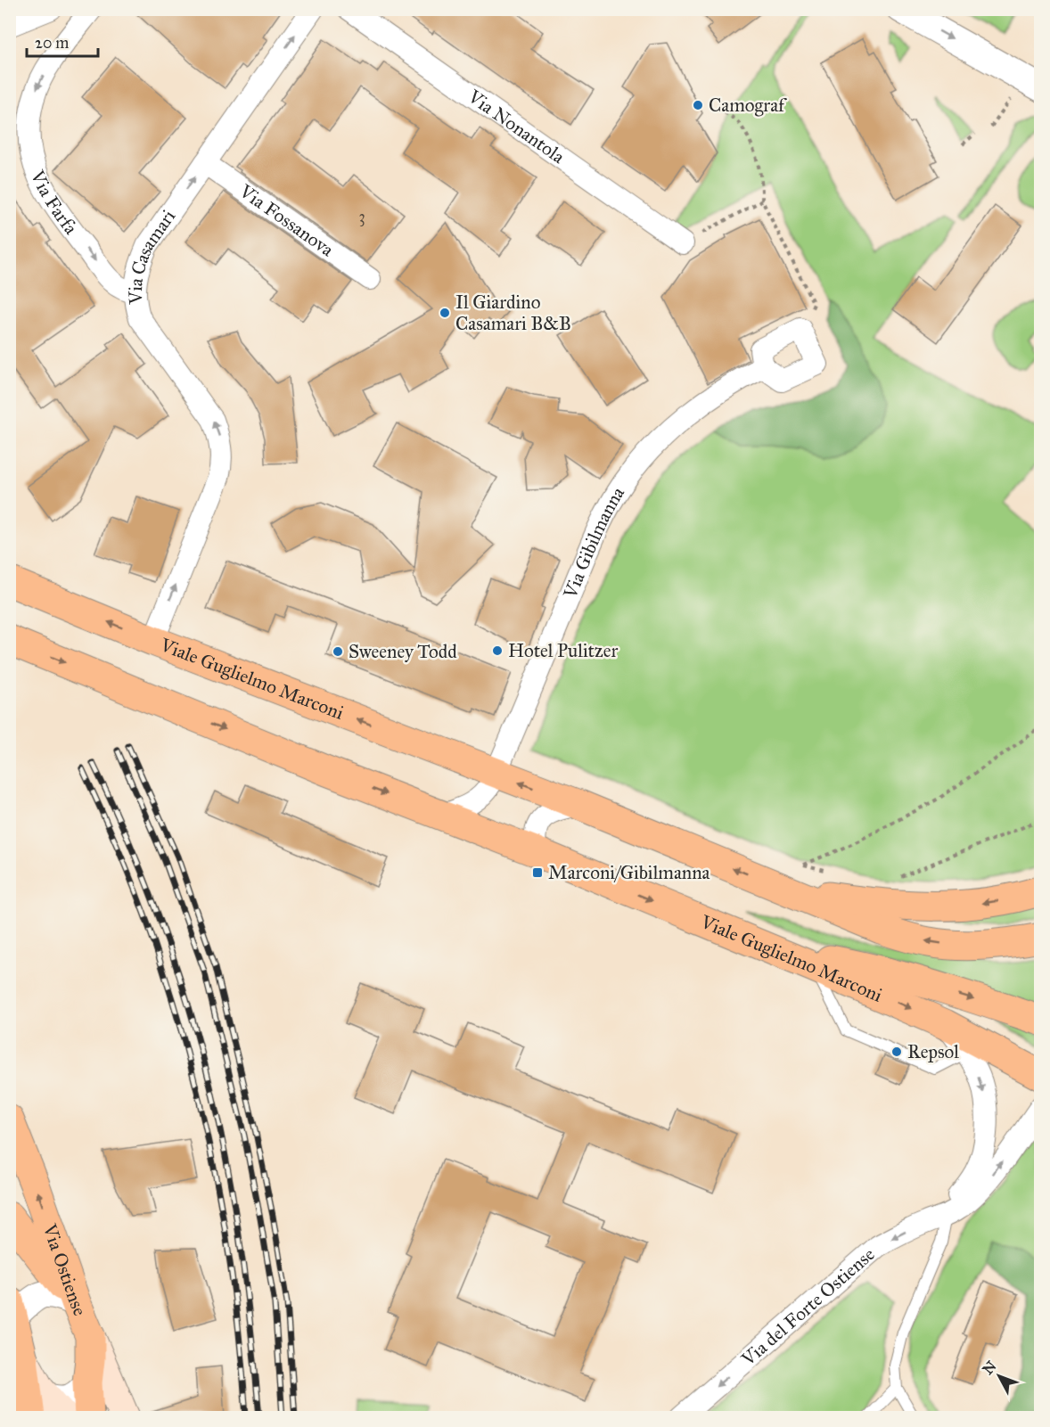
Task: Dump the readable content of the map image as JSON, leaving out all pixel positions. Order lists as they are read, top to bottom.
{
  "streets": {
    "main road": ["Viale Guglielmo Marconi", "Via Ostiense"],
    "street": [
      "Via Nonantola",
      "Via Farfa",
      "Via Fossanova",
      "Via Casamari",
      "Via Gibilmanna",
      "Via del Forte Ostiense"
    ]
  },
  "crossings": [
    ["Via Farfa", "Via Casamari"],
    ["Via Fossanova", "Via Casamari"],
    ["Via Casamari", "Viale Guglielmo Marconi"],
    ["Via Gibilmanna", "Viale Guglielmo Marconi"]
  ],
  "one_way": ["Via Farfa", "Via Casamari"],
  "places": {
    "other": [
      "Camograf",
      "Il Giardino Casamari B&B",
      "Hotel Pulitzer",
      "Sweeney Todd",
      "Repsol"
    ],
    "transit": ["Marconi/Gibilmanna"]
  },
  "house_numbers": ["3"],
  "scale_bar": "20 m",
  "north": "top left"
}
